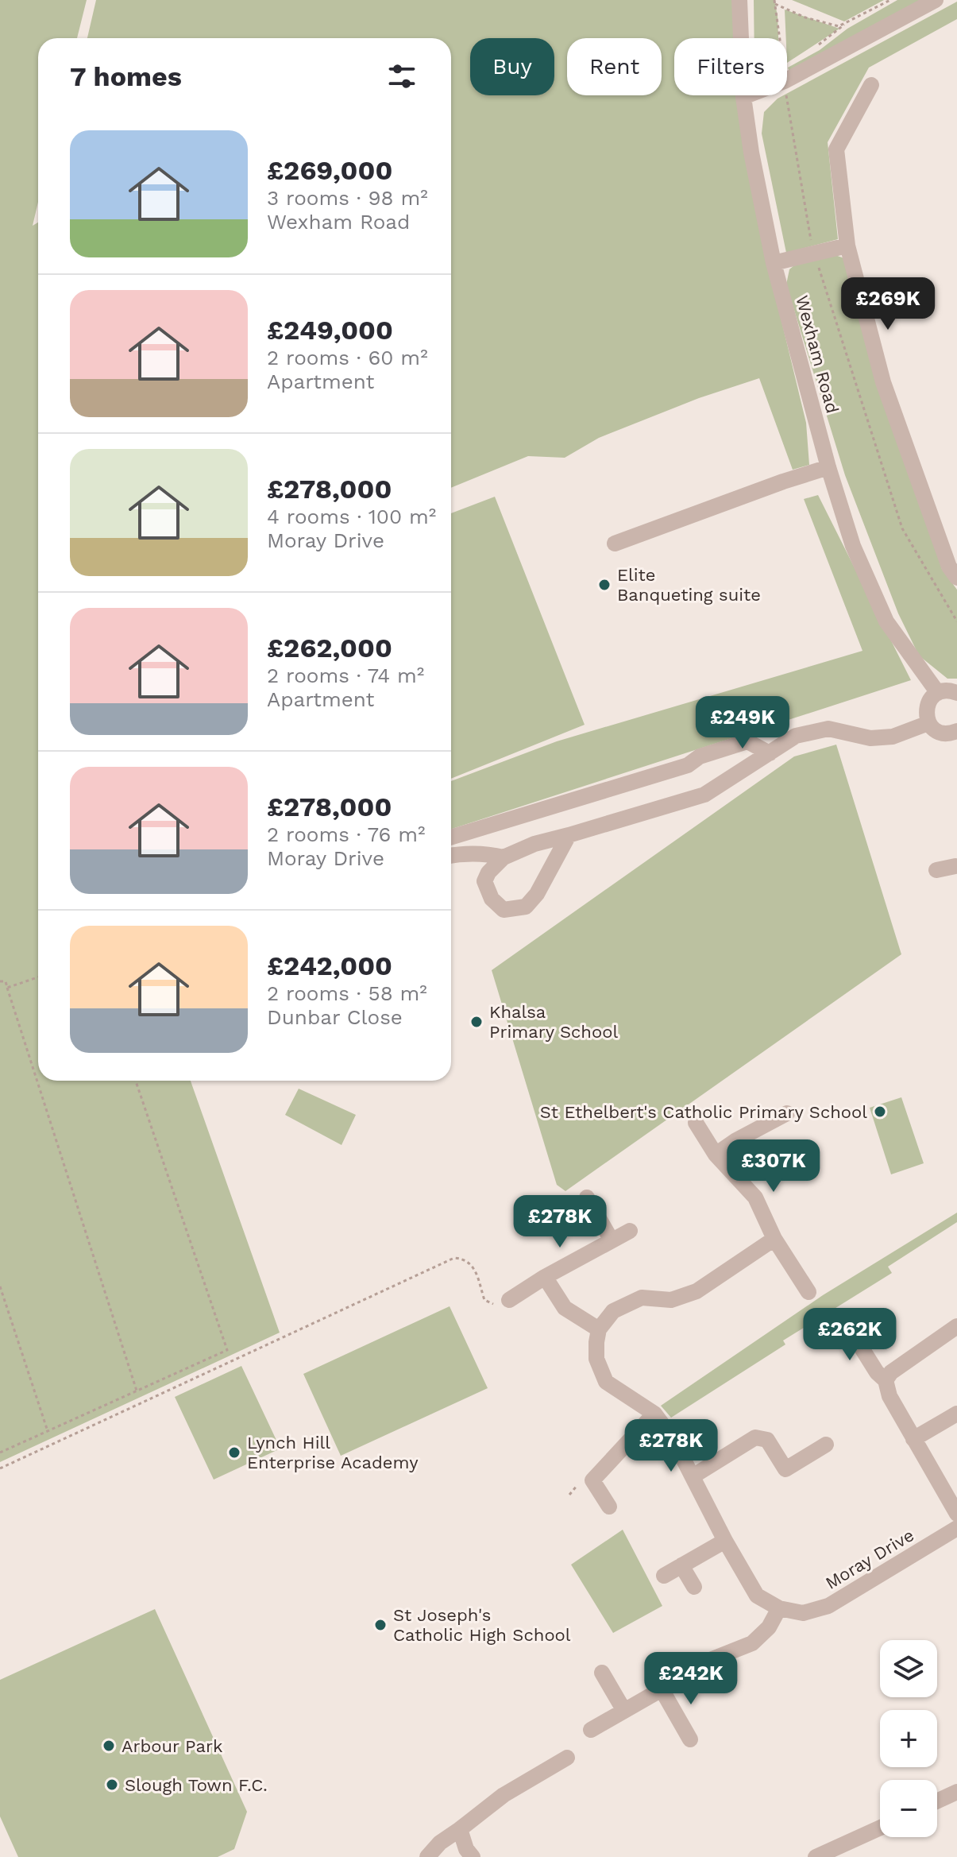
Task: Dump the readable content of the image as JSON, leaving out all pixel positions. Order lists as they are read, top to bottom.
{
  "streets": {
    "street": ["Wexham Road", "Moray Drive"]
  },
  "places": [
    "Elite Banqueting suite",
    "Khalsa Primary School",
    "St Ethelbert's Catholic Primary School",
    "Lynch Hill Enterprise Academy",
    "St Joseph's Catholic High School",
    "Arbour Park",
    "Slough Town F.C."
  ],
  "page": {
    "chip": ["Buy", "Rent", "Filters"],
    "heading": "7 homes",
    "list": [
      {
        "name": "£269,000",
        "note": "3 rooms · 98 m² · Wexham Road"
      },
      {
        "name": "£249,000",
        "note": "2 rooms · 60 m² · Apartment"
      },
      {
        "name": "£278,000",
        "note": "4 rooms · 100 m² · Moray Drive"
      },
      {
        "name": "£262,000",
        "note": "2 rooms · 74 m² · Apartment"
      },
      {
        "name": "£278,000",
        "note": "2 rooms · 76 m² · Moray Drive"
      },
      {
        "name": "£242,000",
        "note": "2 rooms · 58 m² · Dunbar Close"
      }
    ],
    "price": [
      "£269K",
      "£249K",
      "£307K",
      "£278K",
      "£262K",
      "£278K",
      "£242K"
    ],
    "map_buttons": ["+", "−"]
  }
}
